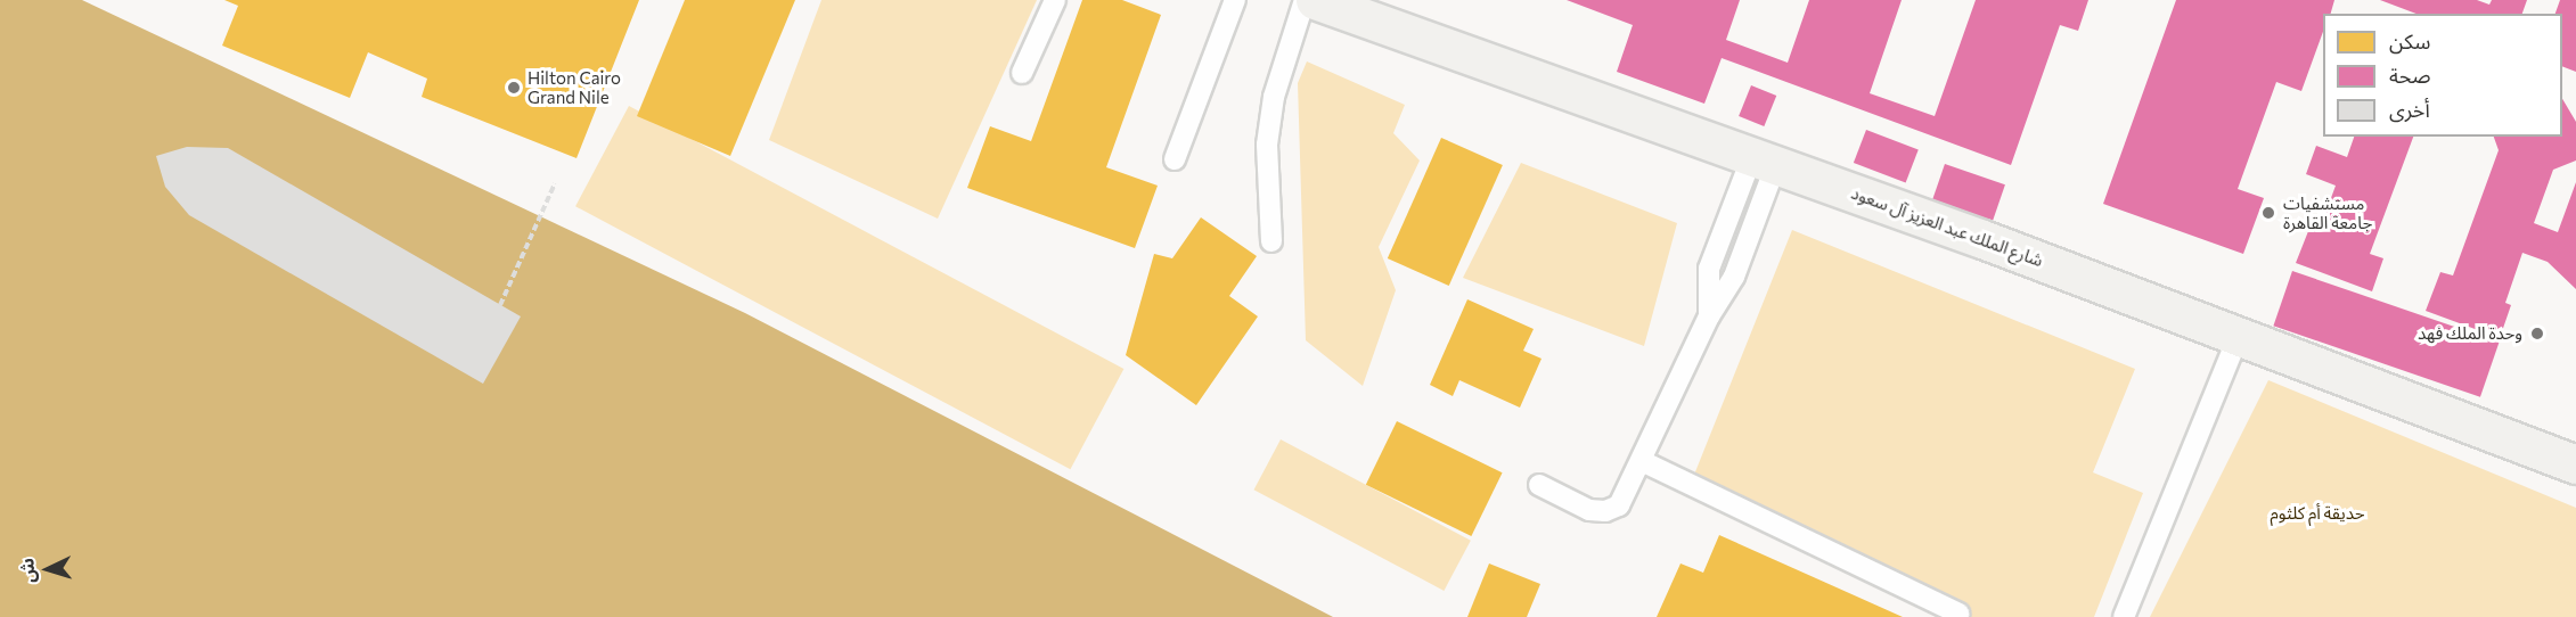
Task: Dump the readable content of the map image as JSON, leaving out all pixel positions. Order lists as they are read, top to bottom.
{
  "streets": {
    "main road": ["شارع الملك عبد العزيز آل سعود"]
  },
  "parks": ["حديقة أم كلثوم"],
  "places": ["Hilton Cairo Grand Nile", "مستشفيات جامعة القاهرة", "وحدة الملك فهد"],
  "legend": ["سكن", "صحة", "أخرى"],
  "north": "left"
}
